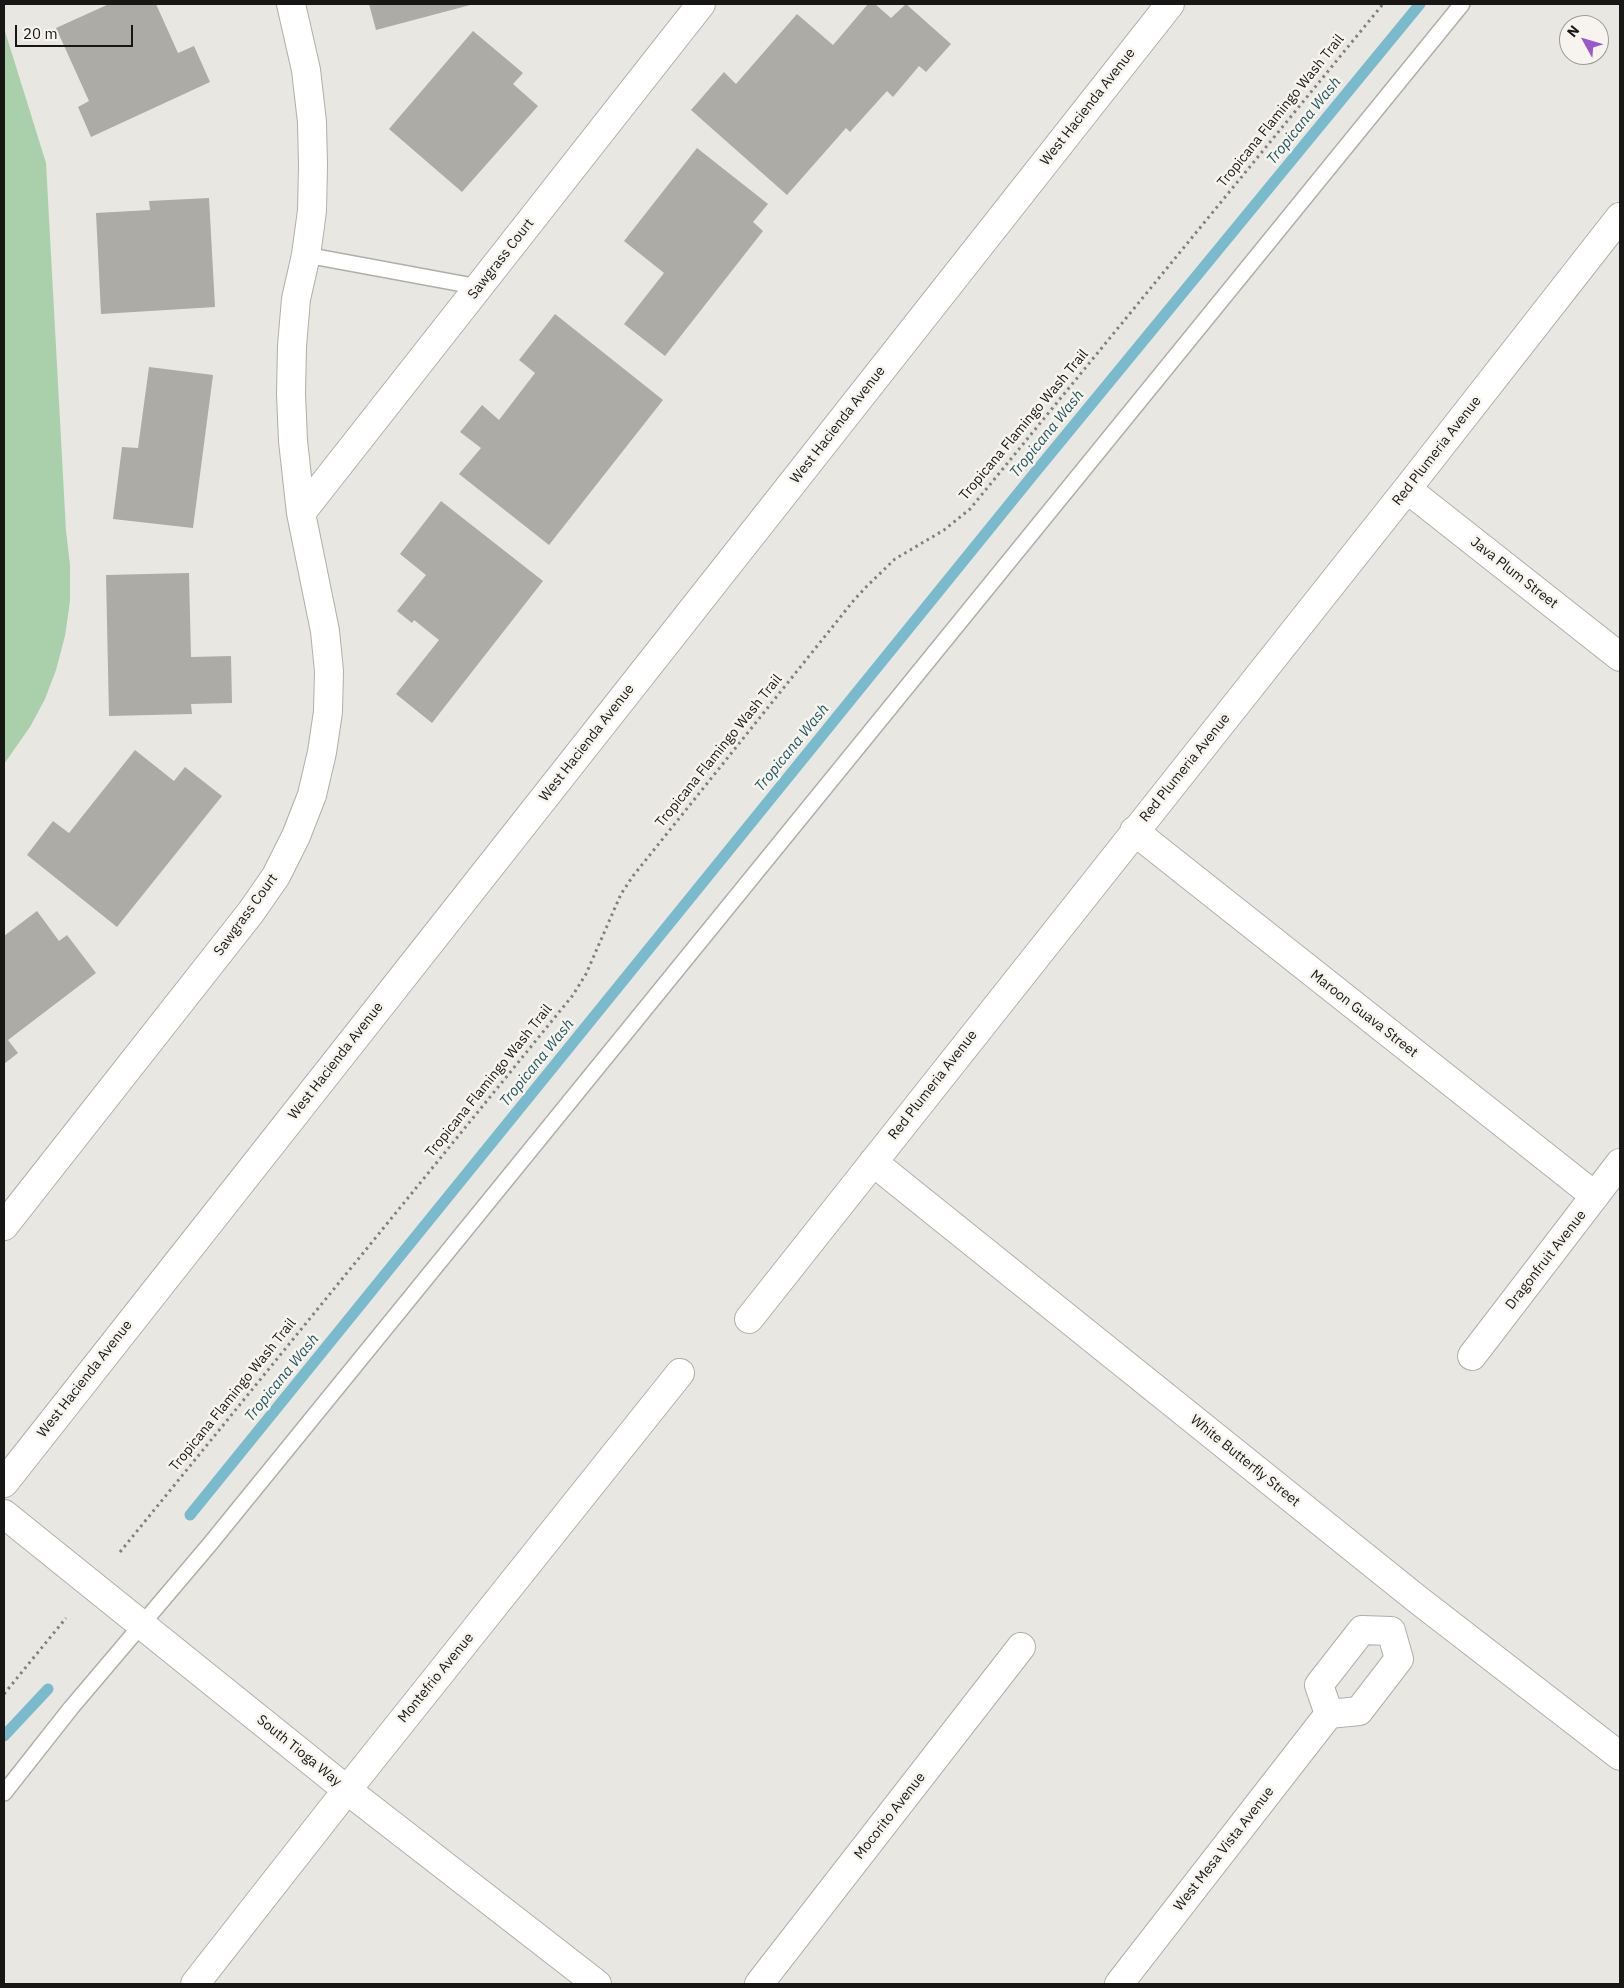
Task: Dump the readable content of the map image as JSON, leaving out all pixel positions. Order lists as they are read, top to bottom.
{
  "streets": {
    "street": [
      "West Hacienda Avenue",
      "Sawgrass Court",
      "Red Plumeria Avenue",
      "Java Plum Street",
      "Maroon Guava Street",
      "Dragonfruit Avenue",
      "White Butterfly Street",
      "Montefrio Avenue",
      "South Tioga Way",
      "Mocorito Avenue",
      "West Mesa Vista Avenue"
    ],
    "path": ["Tropicana Flamingo Wash Trail"]
  },
  "crossings": [
    ["Red Plumeria Avenue", "Java Plum Street"],
    ["Red Plumeria Avenue", "Maroon Guava Street"],
    ["Red Plumeria Avenue", "White Butterfly Street"],
    ["Maroon Guava Street", "Dragonfruit Avenue"],
    ["Montefrio Avenue", "South Tioga Way"]
  ],
  "water": ["Tropicana Wash"],
  "scale_bar": "20 m",
  "north": "top left"
}
